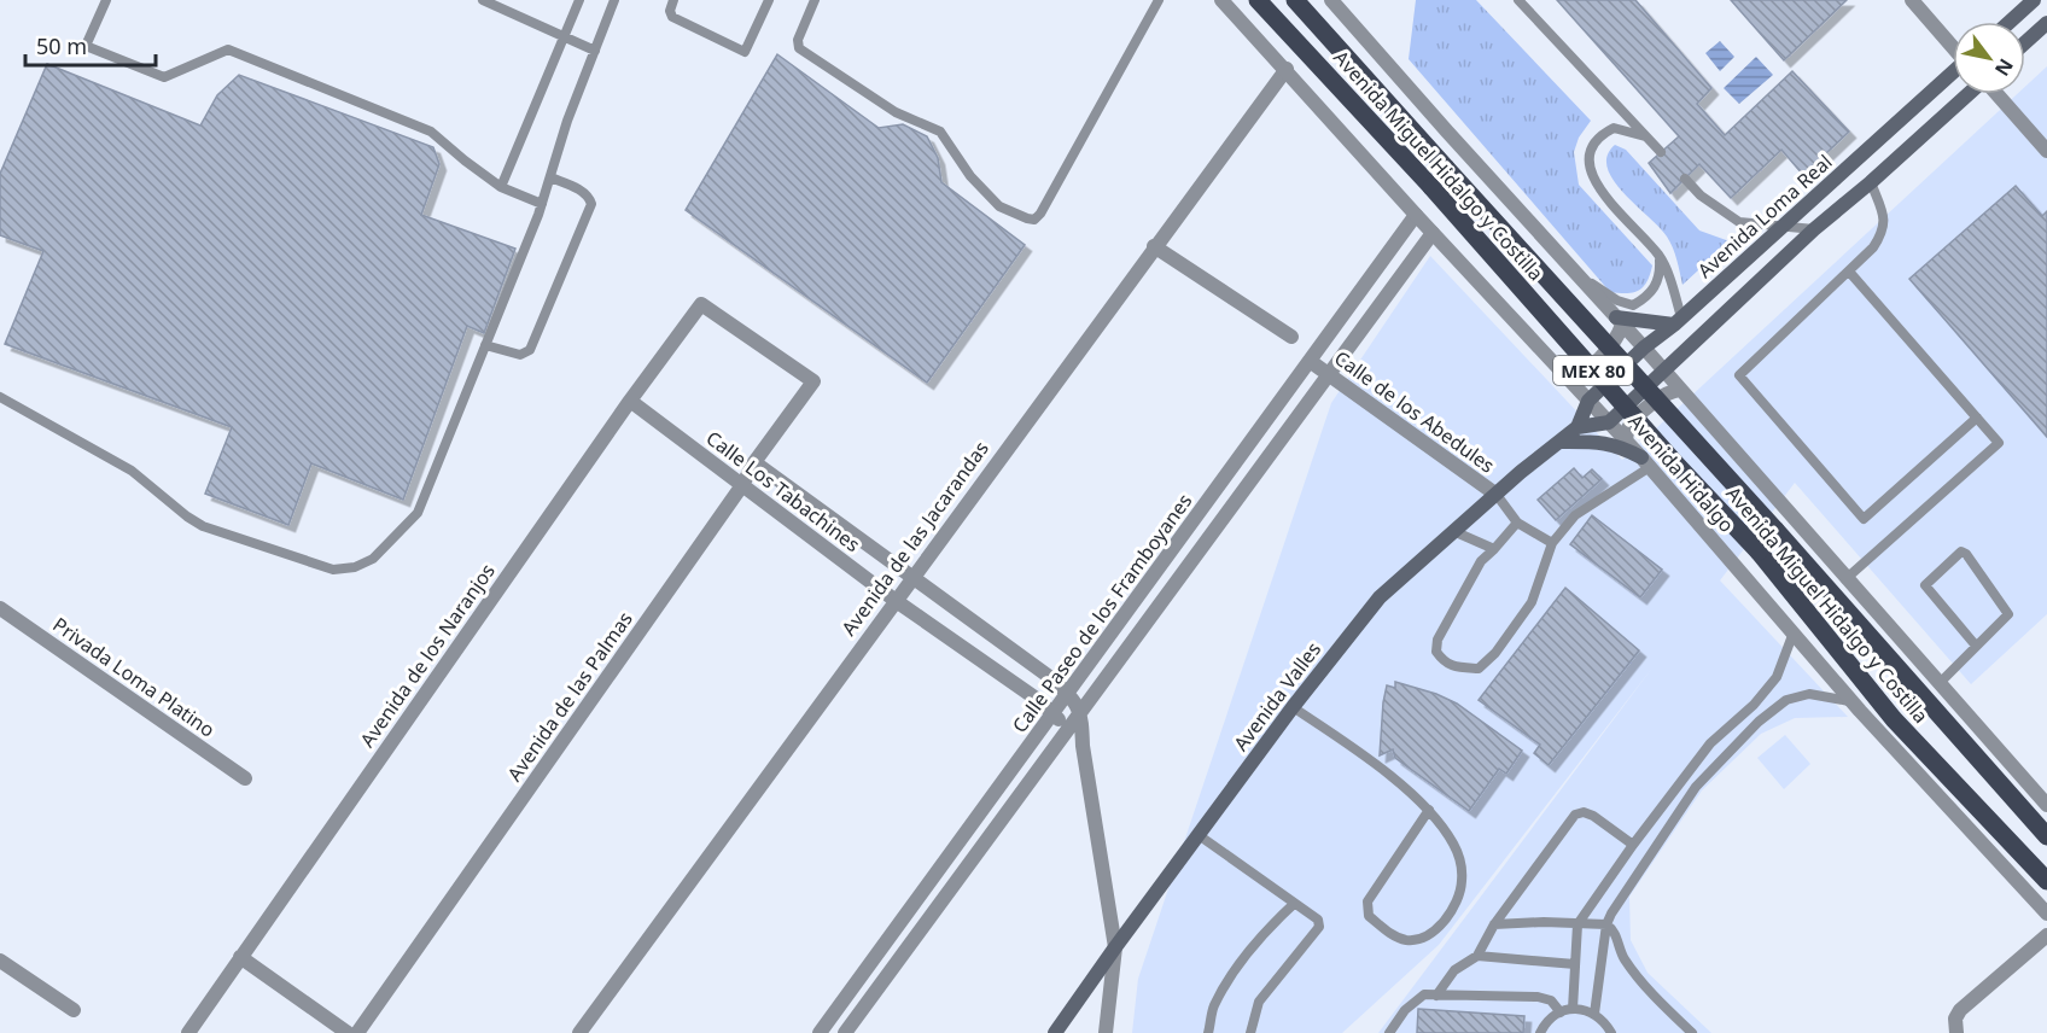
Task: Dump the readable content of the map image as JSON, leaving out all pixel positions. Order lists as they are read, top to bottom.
{
  "streets": {
    "main road": [
      "Avenida Miguel Hidalgo y Costilla",
      "Avenida Loma Real",
      "MEX 80",
      "Avenida Valles"
    ],
    "street": [
      "Calle de los Abedules",
      "Avenida Hidalgo",
      "Calle Los Tabachines",
      "Avenida de las Jacarandas",
      "Calle Paseo de los Framboyanes",
      "Avenida de los Naranjos",
      "Privada Loma Platino",
      "Avenida de las Palmas"
    ]
  },
  "crossings": [
    ["Avenida Loma Real", "Avenida Hidalgo"],
    ["Avenida Loma Real", "Avenida Valles"],
    ["Calle de los Abedules", "Calle Paseo de los Framboyanes"],
    ["Calle de los Abedules", "Avenida Valles"],
    ["Avenida Hidalgo", "Avenida de las Jacarandas"],
    ["Avenida Hidalgo", "Calle Paseo de los Framboyanes"],
    ["Avenida Hidalgo", "Avenida Valles"],
    ["Calle Los Tabachines", "Avenida de las Jacarandas"],
    ["Calle Los Tabachines", "Calle Paseo de los Framboyanes"],
    ["Calle Los Tabachines", "Avenida de los Naranjos"],
    ["Calle Los Tabachines", "Avenida de las Palmas"],
    ["Avenida de los Naranjos", "Avenida de las Palmas"]
  ],
  "scale_bar": "50 m",
  "north": "bottom right"
}
